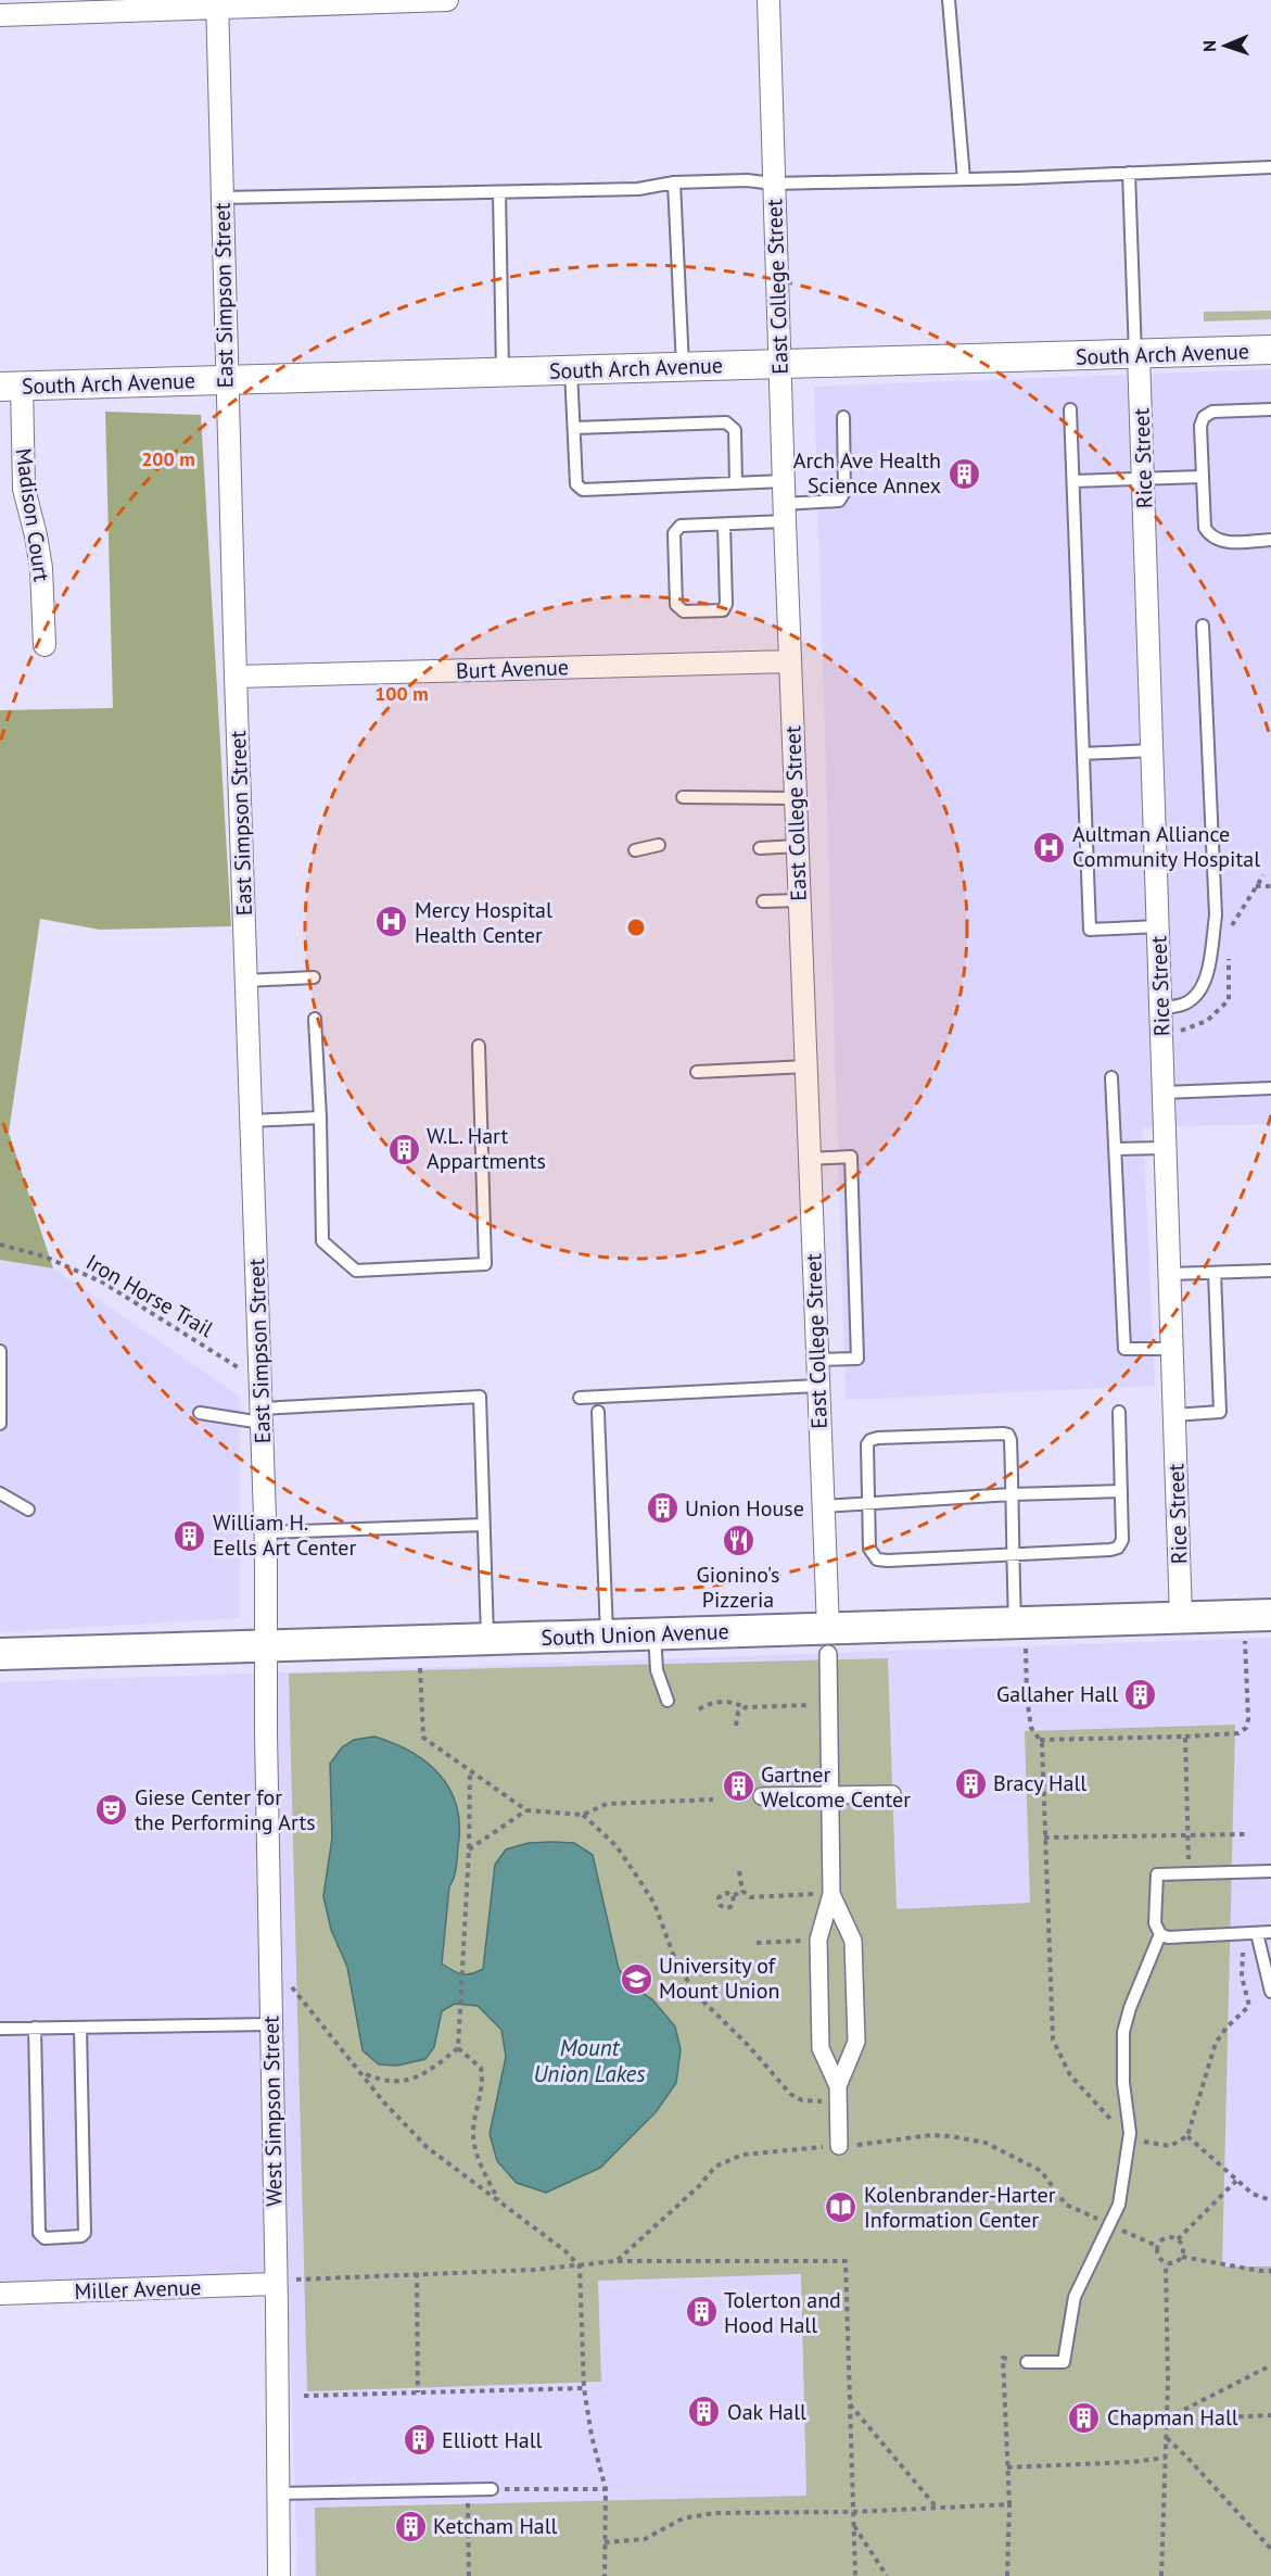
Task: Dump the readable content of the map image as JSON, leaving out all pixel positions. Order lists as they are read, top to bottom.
{
  "streets": {
    "main road": ["South Union Avenue"],
    "street": [
      "East College Street",
      "East Simpson Street",
      "South Arch Avenue",
      "Rice Street",
      "Madison Court",
      "Burt Avenue",
      "West Simpson Street",
      "Miller Avenue"
    ],
    "path": ["Iron Horse Trail"]
  },
  "crossings": [
    ["East College Street", "South Arch Avenue"],
    ["East College Street", "Burt Avenue"],
    ["East College Street", "South Union Avenue"],
    ["East Simpson Street", "South Arch Avenue"],
    ["East Simpson Street", "Burt Avenue"],
    ["East Simpson Street", "South Union Avenue"],
    ["East Simpson Street", "West Simpson Street"],
    ["South Arch Avenue", "Rice Street"],
    ["South Arch Avenue", "Madison Court"],
    ["Rice Street", "South Union Avenue"],
    ["South Union Avenue", "West Simpson Street"],
    ["West Simpson Street", "Miller Avenue"]
  ],
  "water": ["Mount Union Lakes"],
  "places": {
    "building": [
      "Arch Ave Health Science Annex",
      "W.L. Hart Appartments",
      "Union House",
      "William H. Eells Art Center",
      "Gallaher Hall",
      "Bracy Hall",
      "Gartner Welcome Center",
      "Tolerton and Hood Hall",
      "Oak Hall",
      "Chapman Hall",
      "Elliott Hall",
      "Ketcham Hall"
    ],
    "hospital": ["Aultman Alliance Community Hospital", "Mercy Hospital Health Center"],
    "restaurant": ["Gionino's Pizzeria"],
    "theatre": ["Giese Center for the Performing Arts"],
    "school or university": ["University of Mount Union"],
    "library": ["Kolenbrander-Harter Information Center"]
  },
  "north": "left",
  "rings": ["200 m", "100 m"]
}
